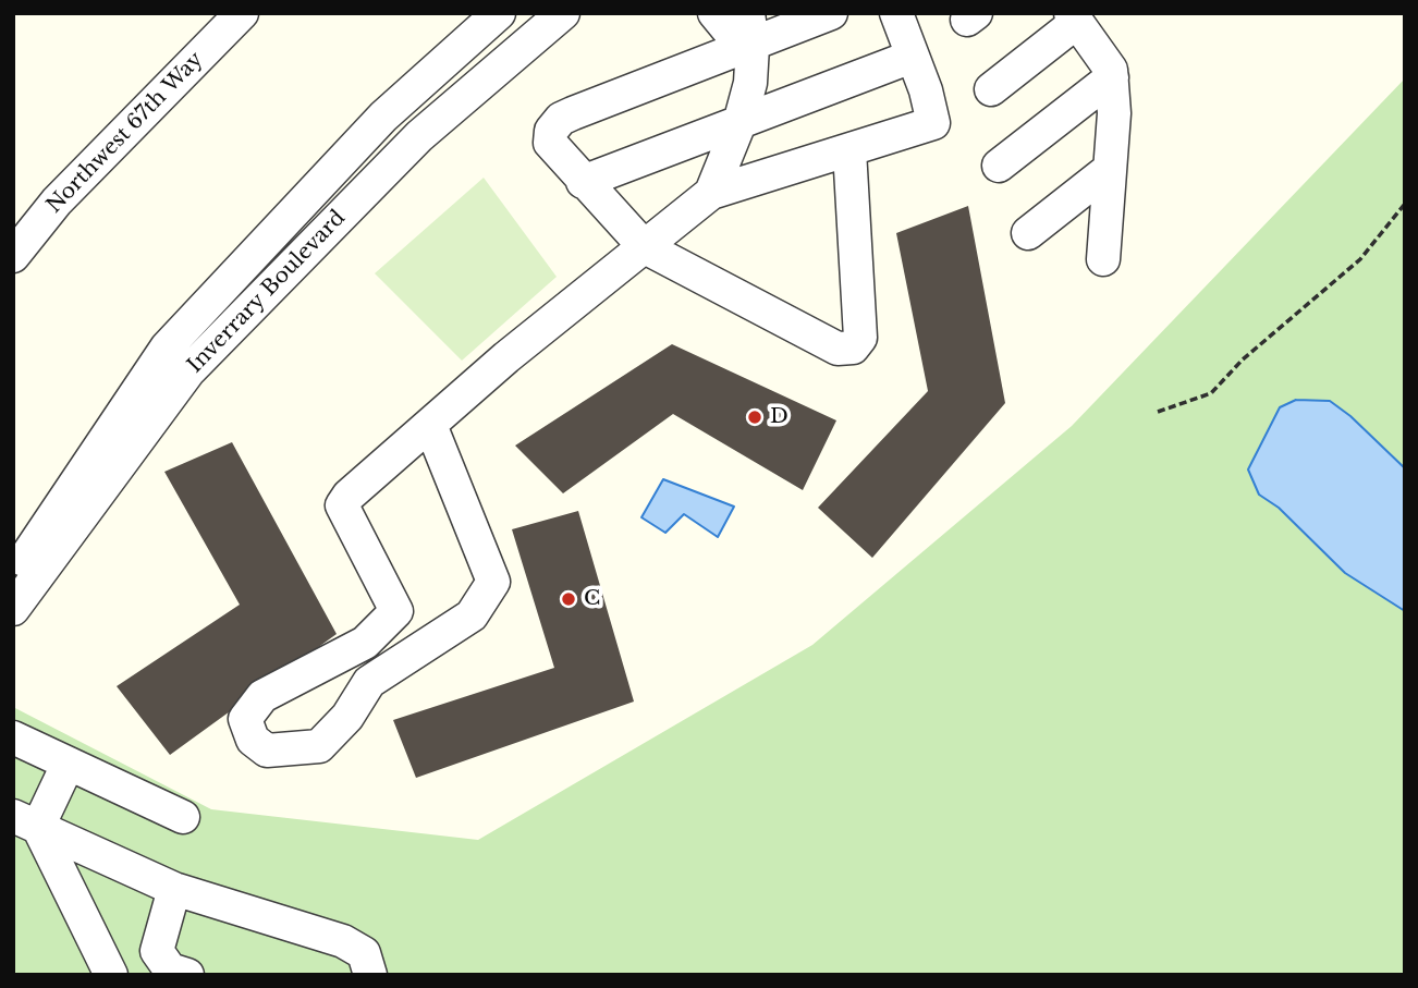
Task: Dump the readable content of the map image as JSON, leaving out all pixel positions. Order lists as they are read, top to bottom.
{
  "streets": {
    "street": ["Northwest 67th Way", "Inverrary Boulevard"]
  },
  "places": ["D", "C"]
}
